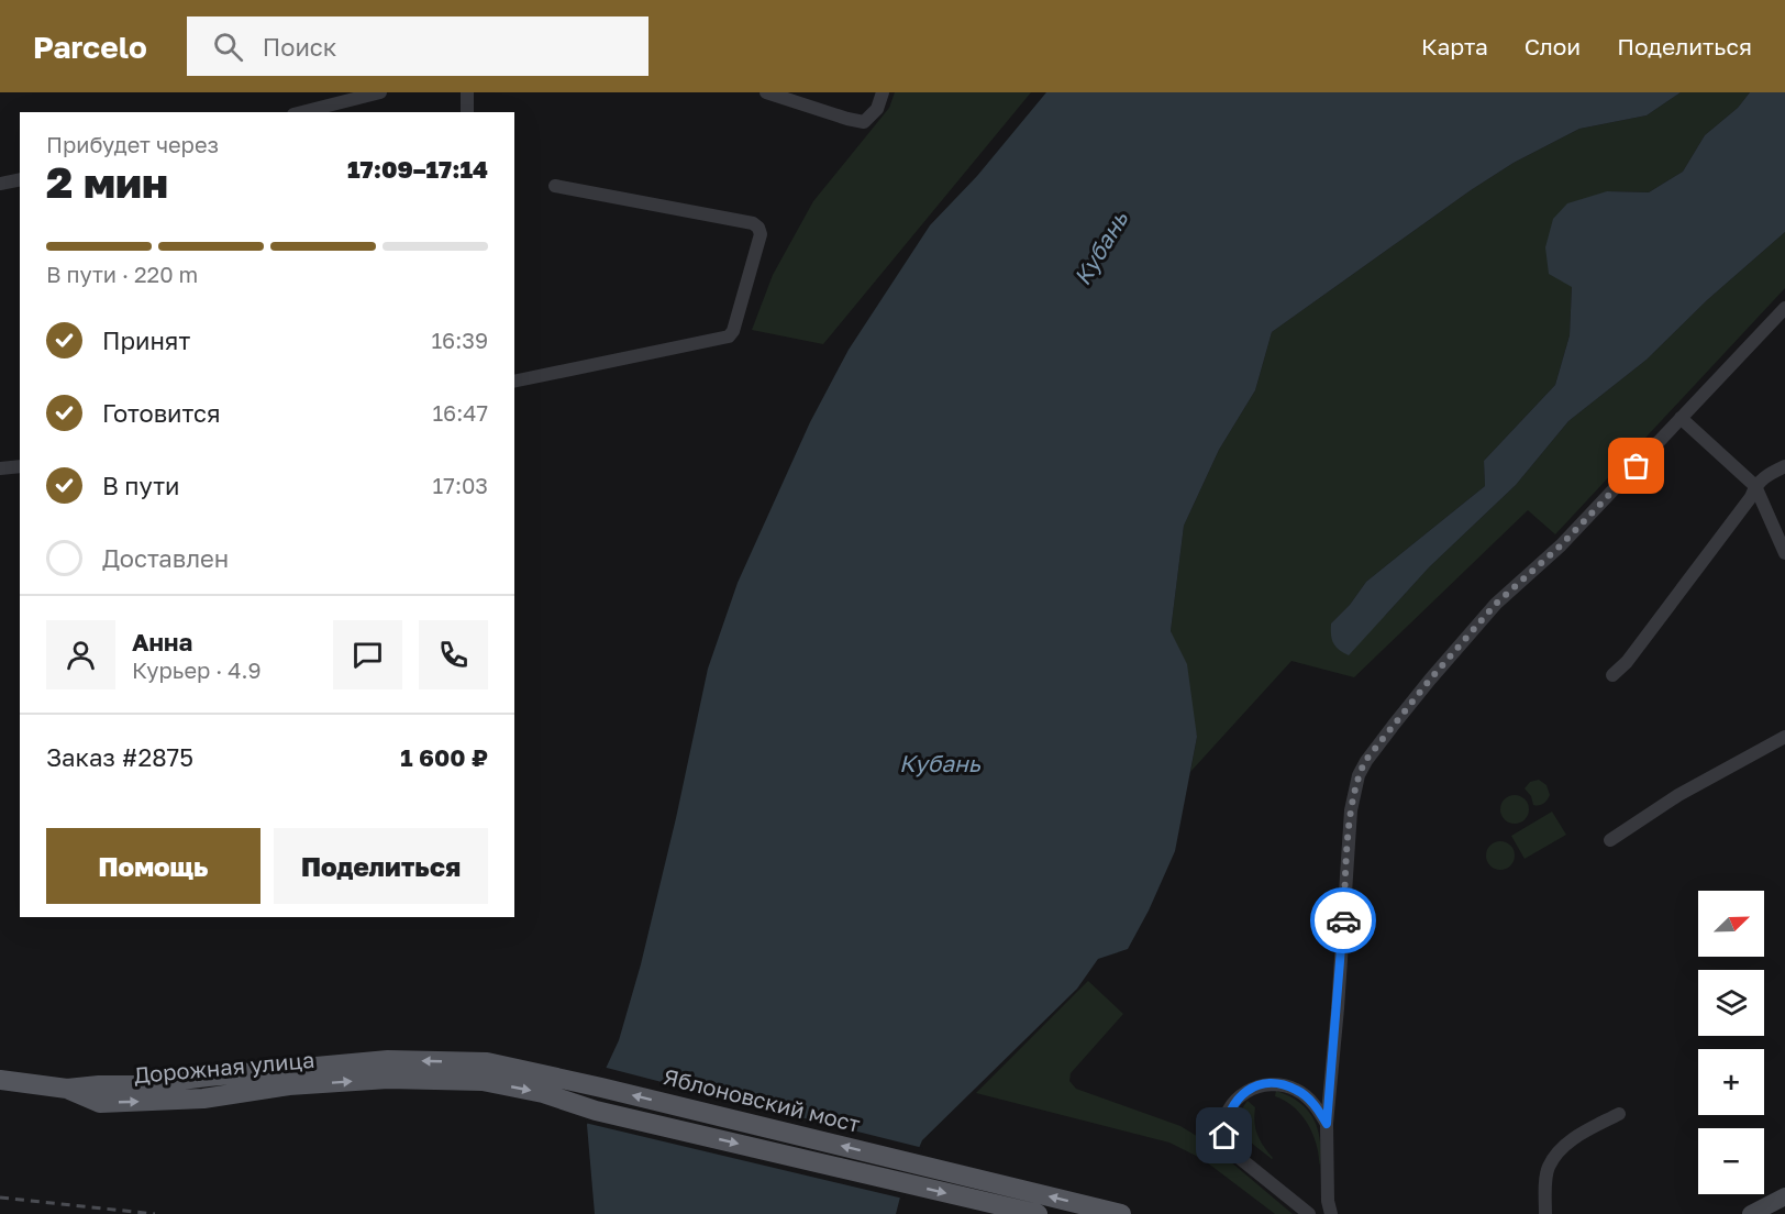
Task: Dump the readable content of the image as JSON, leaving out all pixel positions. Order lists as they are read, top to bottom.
{
  "streets": {
    "main road": ["Дорожная улица", "Яблоновский мост"]
  },
  "crossings": [
    ["Дорожная улица", "Яблоновский мост"]
  ],
  "water": ["Кубань"],
  "north": "top right",
  "page": {
    "header": "Parcelo",
    "search": "Поиск",
    "nav": ["Карта", "Слои", "Поделиться"],
    "heading": ["2 мин", "Прибудет через", "17:09–17:14"],
    "panel": [
      "Анна",
      "Курьер · 4.9",
      "Заказ #2875",
      "1 600 ₽"
    ],
    "bar": "В пути · 220 m",
    "list": [
      ["Принят", "16:39"],
      ["Готовится", "16:47"],
      ["В пути", "17:03"],
      "Доставлен"
    ],
    "buttons": ["Помощь", "Поделиться"],
    "map_buttons": ["+", "−"]
  }
}
